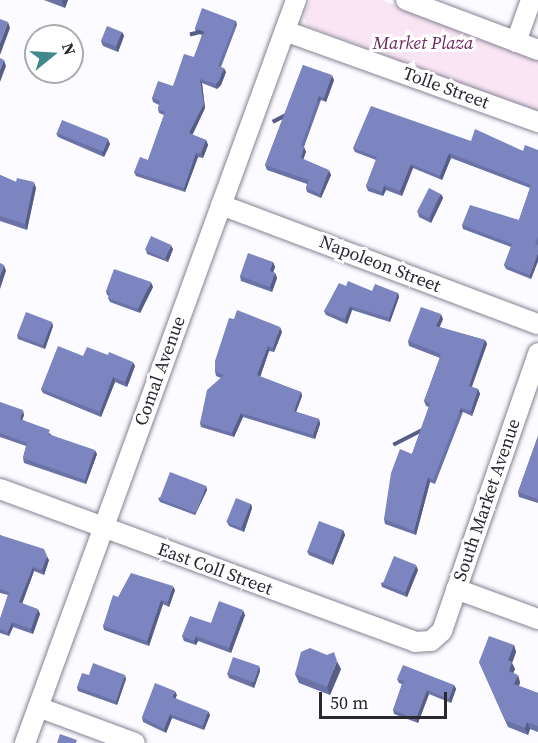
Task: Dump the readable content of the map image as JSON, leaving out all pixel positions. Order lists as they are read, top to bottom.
{
  "streets": {
    "street": [
      "Tolle Street",
      "Napoleon Street",
      "Comal Avenue",
      "South Market Avenue",
      "East Coll Street"
    ]
  },
  "crossings": [
    ["Tolle Street", "Comal Avenue"],
    ["Napoleon Street", "Comal Avenue"],
    ["Comal Avenue", "East Coll Street"],
    ["South Market Avenue", "East Coll Street"]
  ],
  "parks": ["Market Plaza"],
  "scale_bar": "50 m",
  "north": "right"
}
